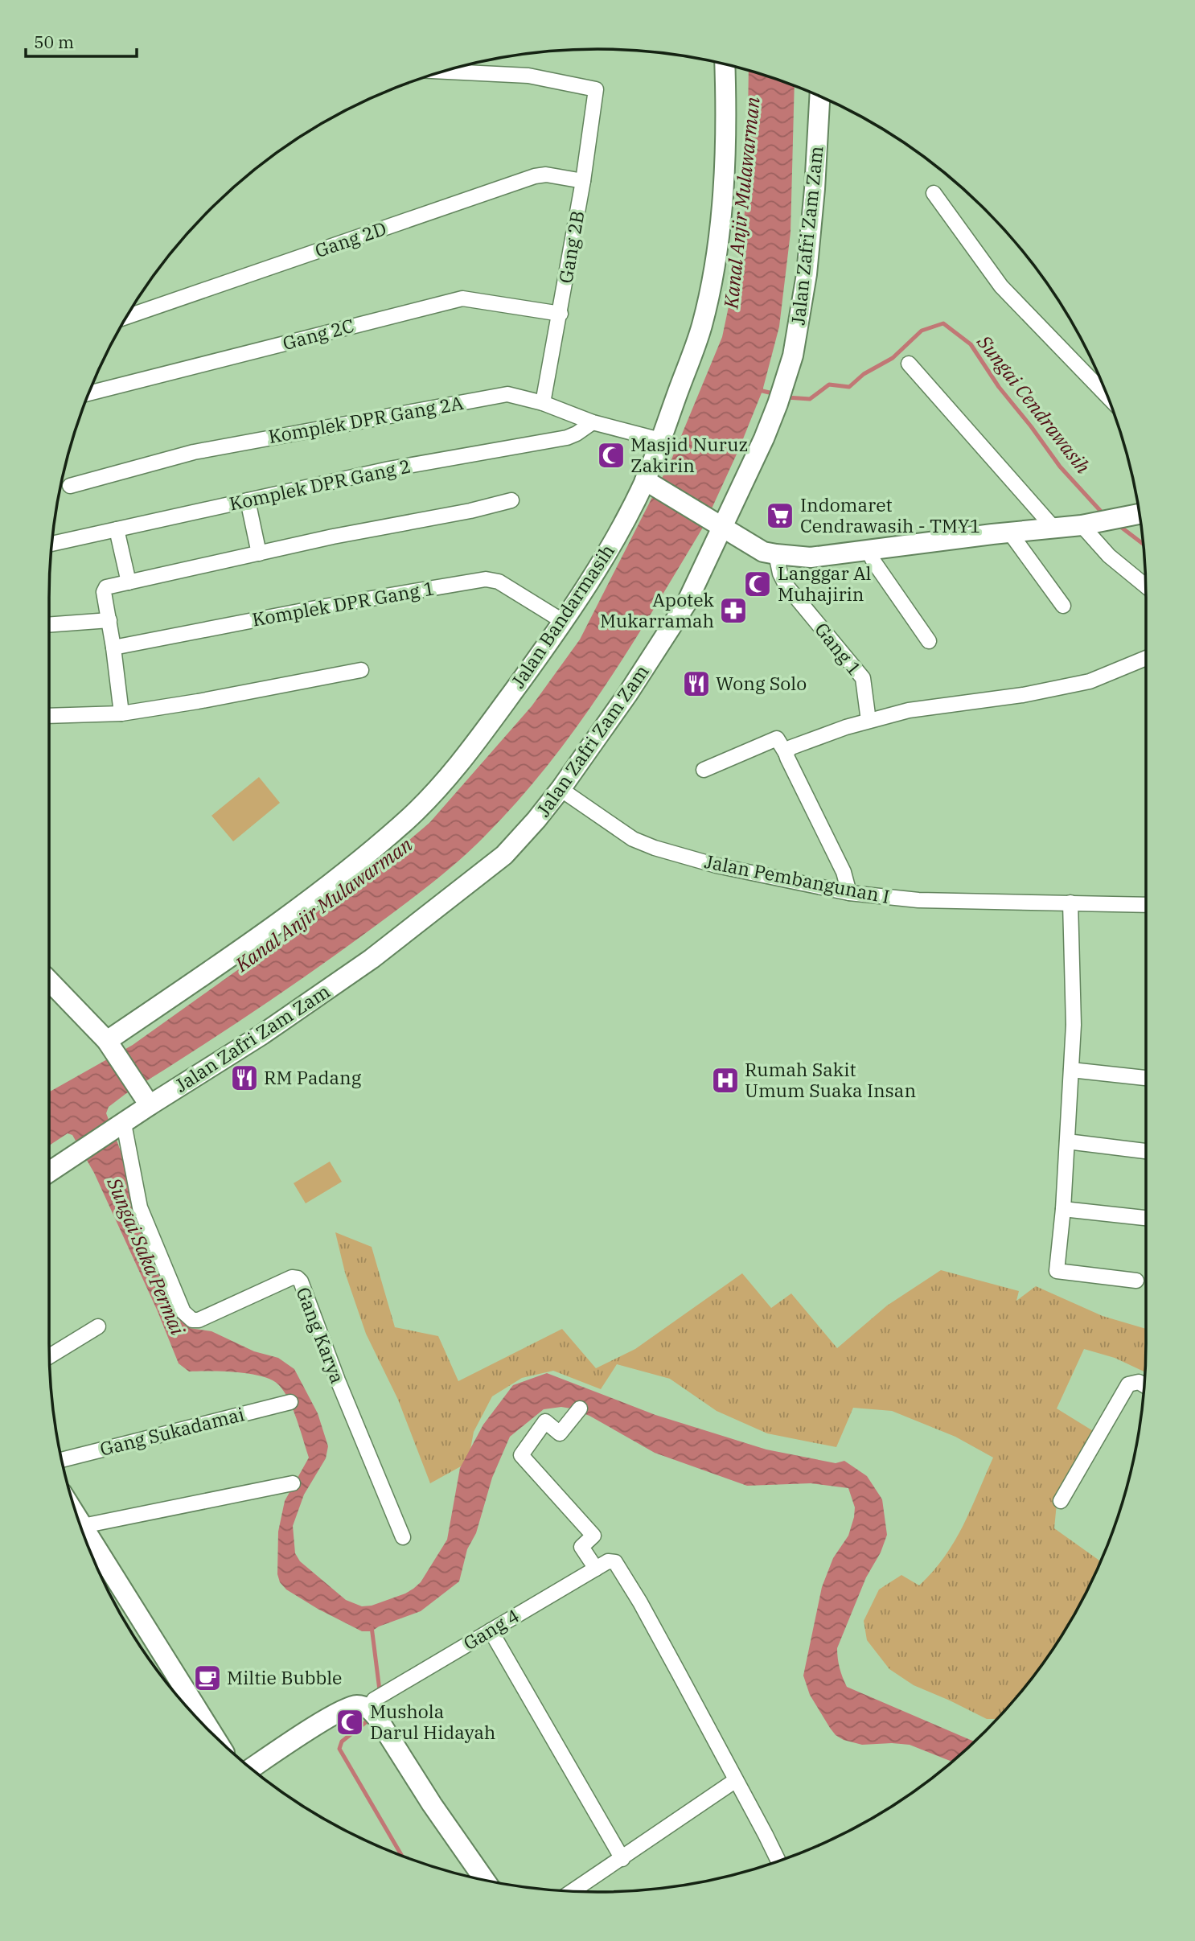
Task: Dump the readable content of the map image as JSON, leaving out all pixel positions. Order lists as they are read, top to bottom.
{
  "streets": {
    "street": [
      "Jalan Zafri Zam Zam",
      "Gang 2D",
      "Gang 2B",
      "Gang 2C",
      "Komplek DPR Gang 2A",
      "Komplek DPR Gang 2",
      "Komplek DPR Gang 1",
      "Jalan Bandarmasih",
      "Gang 1",
      "Jalan Pembangunan I",
      "Gang Karya",
      "Gang Sukadamai",
      "Gang 4"
    ]
  },
  "crossings": [
    ["Jalan Zafri Zam Zam", "Jalan Pembangunan I"],
    ["Jalan Zafri Zam Zam", "Gang Karya"],
    ["Gang 2D", "Gang 2B"],
    ["Gang 2B", "Gang 2C"],
    ["Gang 2B", "Komplek DPR Gang 2A"],
    ["Komplek DPR Gang 2A", "Komplek DPR Gang 2"],
    ["Komplek DPR Gang 2A", "Jalan Bandarmasih"],
    ["Komplek DPR Gang 1", "Jalan Bandarmasih"]
  ],
  "water": ["Kanal Anjir Mulawarman", "Sungai Cendrawasih", "Sungai Saka Permai"],
  "places": {
    "mosque": ["Masjid Nuruz Zakirin", "Langgar Al Muhajirin", "Mushola Darul Hidayah"],
    "supermarket": ["Indomaret Cendrawasih - TMY1"],
    "pharmacy": ["Apotek Mukarramah"],
    "restaurant": ["Wong Solo", "RM Padang"],
    "hospital": ["Rumah Sakit Umum Suaka Insan"],
    "cafe": ["Miltie Bubble"]
  },
  "scale_bar": "50 m"
}
